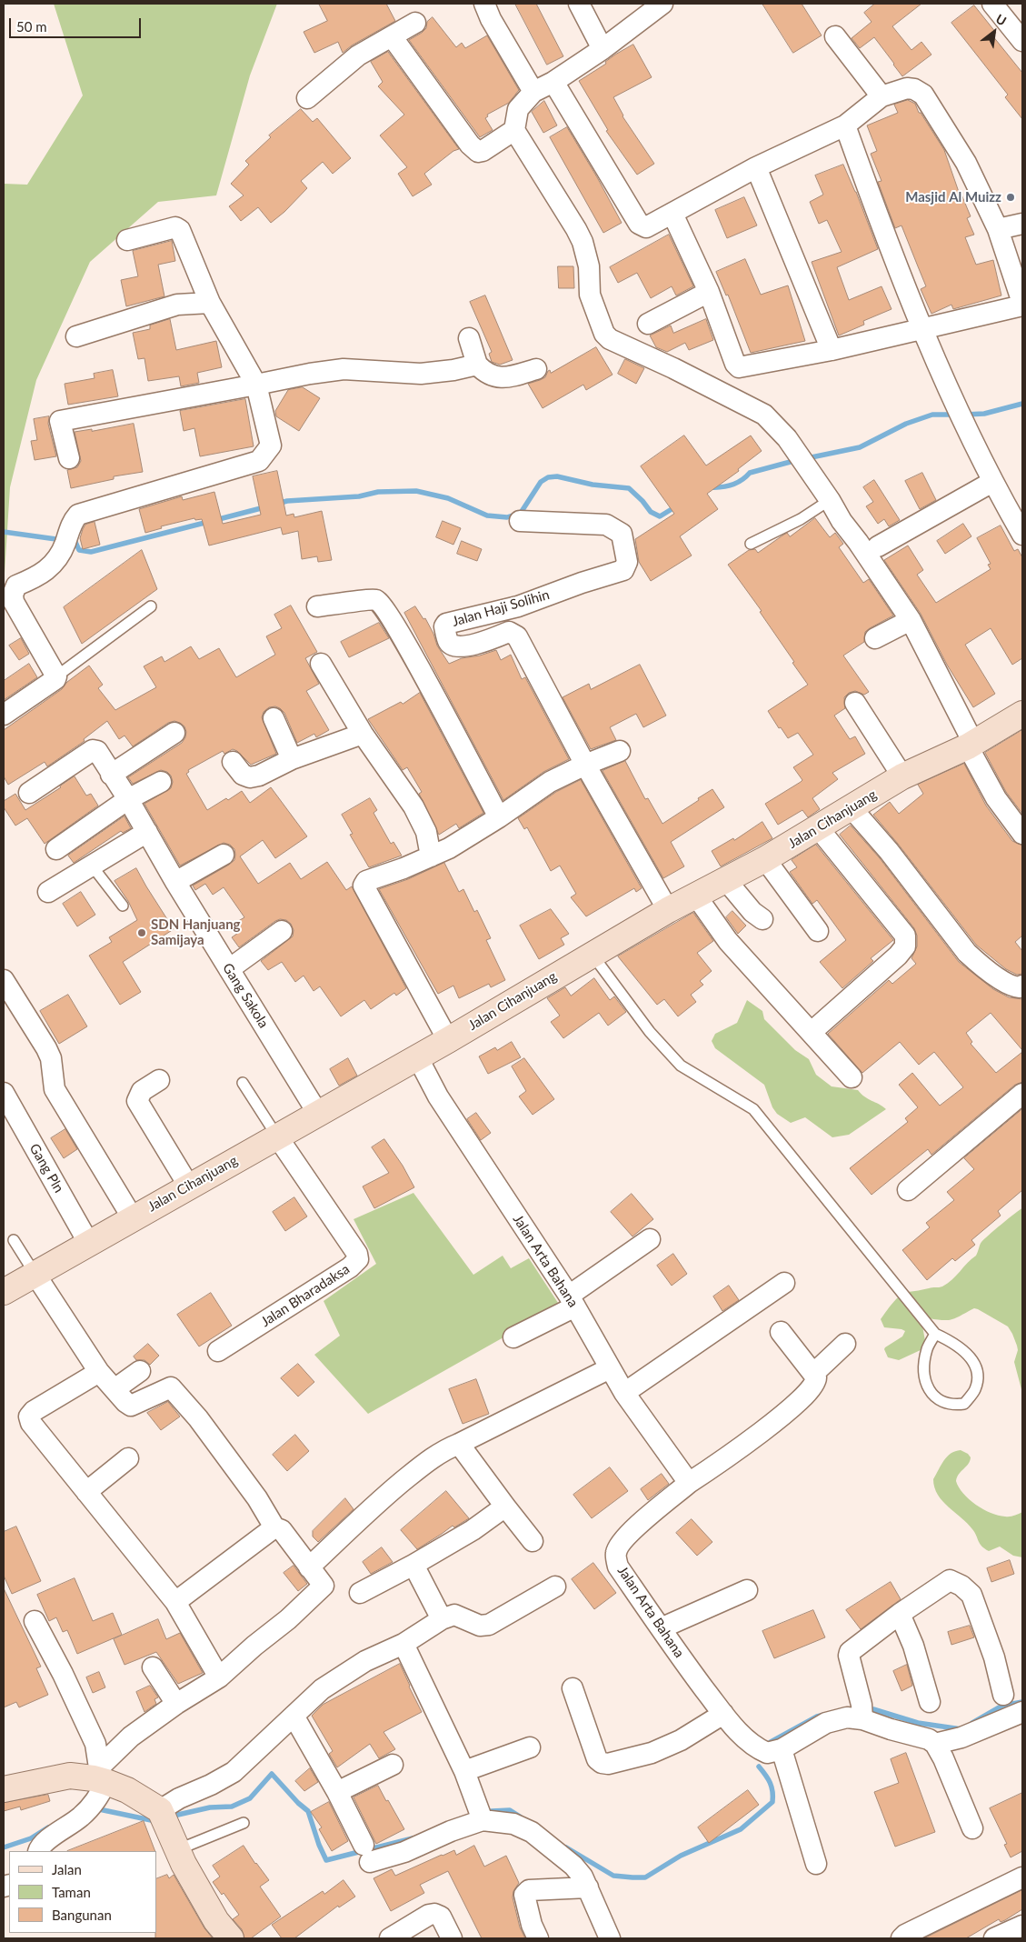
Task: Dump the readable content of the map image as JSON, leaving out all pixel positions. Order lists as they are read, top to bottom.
{
  "streets": {
    "main road": ["Jalan Cihanjuang"],
    "street": [
      "Jalan Haji Solihin",
      "Gang Sakola",
      "Gang Pln",
      "Jalan Arta Bahana",
      "Jalan Bharadaksa"
    ]
  },
  "crossings": [
    ["Jalan Haji Solihin", "Jalan Cihanjuang"],
    ["Jalan Cihanjuang", "Gang Sakola"],
    ["Jalan Cihanjuang", "Gang Pln"],
    ["Jalan Cihanjuang", "Jalan Arta Bahana"],
    ["Jalan Cihanjuang", "Jalan Bharadaksa"]
  ],
  "places": ["Masjid Al Muizz", "SDN Hanjuang Samijaya"],
  "legend": ["Jalan", "Taman", "Bangunan"],
  "scale_bar": "50 m",
  "north": "top right"
}
